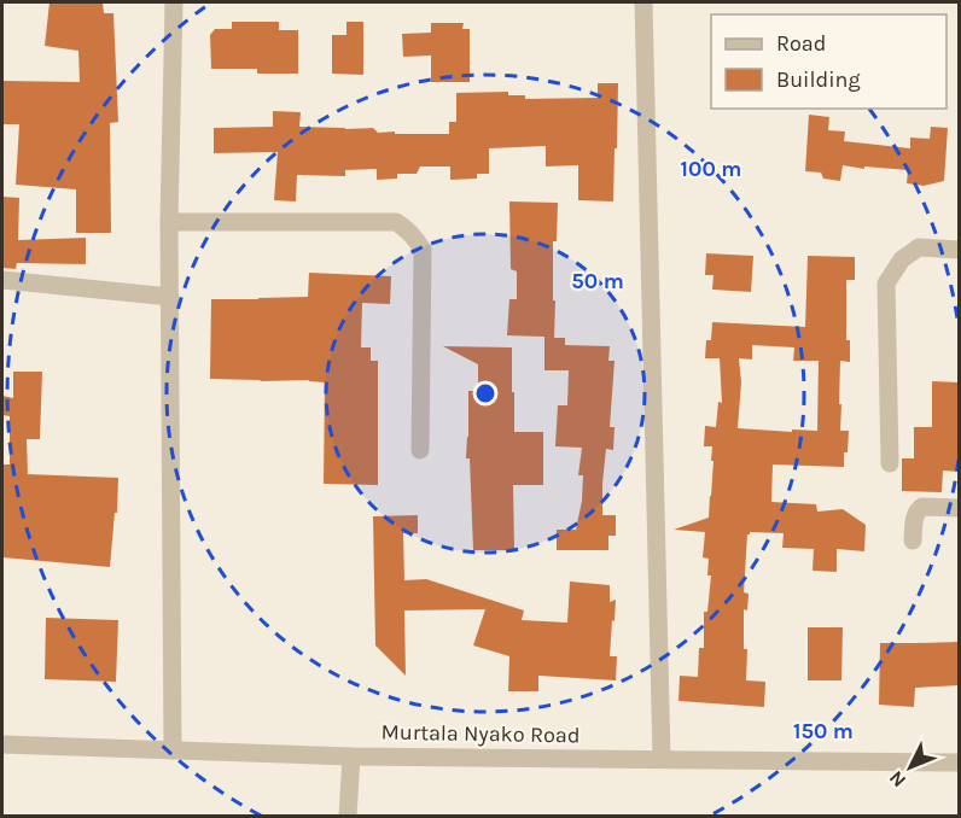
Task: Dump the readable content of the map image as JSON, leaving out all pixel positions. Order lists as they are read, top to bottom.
{
  "streets": {
    "street": ["Murtala Nyako Road"]
  },
  "legend": ["Road", "Building"],
  "north": "bottom left",
  "rings": ["100 m", "50 m", "150 m"]
}
